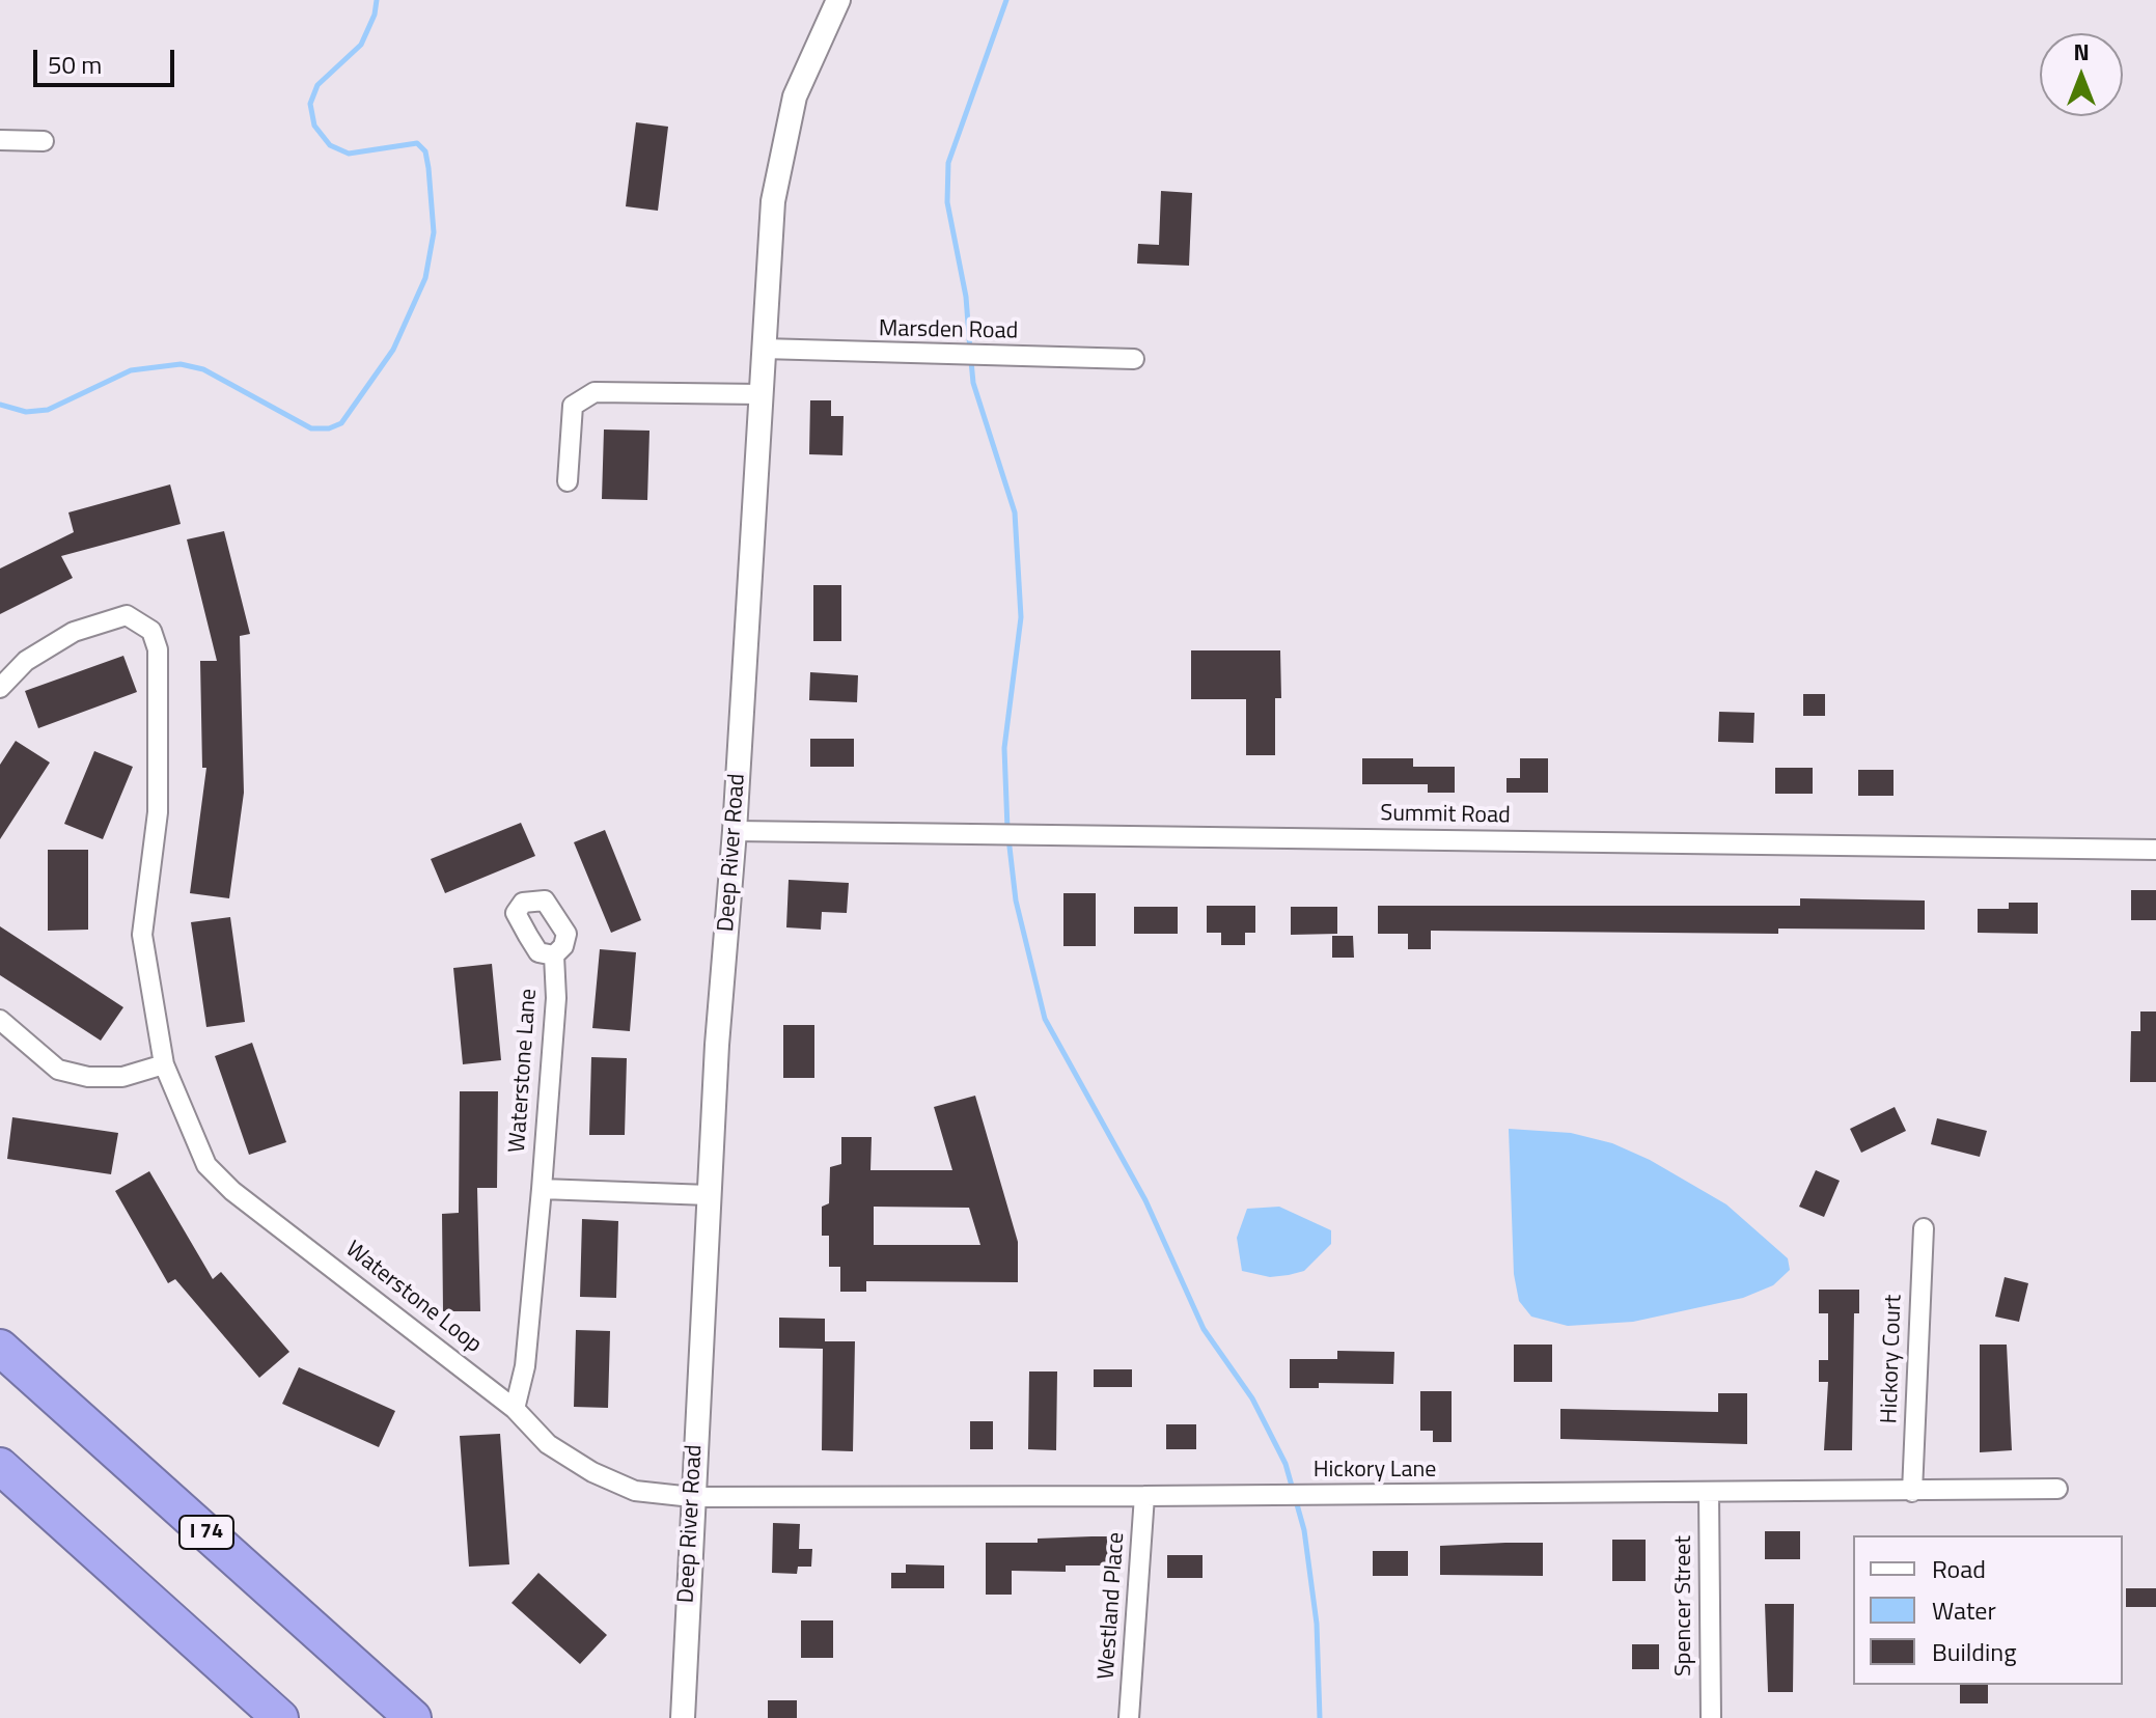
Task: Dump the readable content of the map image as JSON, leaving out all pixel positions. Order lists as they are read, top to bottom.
{
  "streets": {
    "highway": ["I 74"],
    "street": [
      "Marsden Road",
      "Summit Road",
      "Deep River Road",
      "Waterstone Lane",
      "Waterstone Loop",
      "Hickory Court",
      "Hickory Lane",
      "Westland Place",
      "Spencer Street"
    ]
  },
  "crossings": [
    ["Marsden Road", "Deep River Road"],
    ["Summit Road", "Deep River Road"],
    ["Deep River Road", "Waterstone Loop"],
    ["Deep River Road", "Hickory Lane"],
    ["Waterstone Lane", "Waterstone Loop"],
    ["Waterstone Loop", "Hickory Lane"],
    ["Hickory Court", "Hickory Lane"],
    ["Hickory Lane", "Westland Place"],
    ["Hickory Lane", "Spencer Street"]
  ],
  "legend": ["Road", "Water", "Building"],
  "scale_bar": "50 m",
  "north": "top"
}
